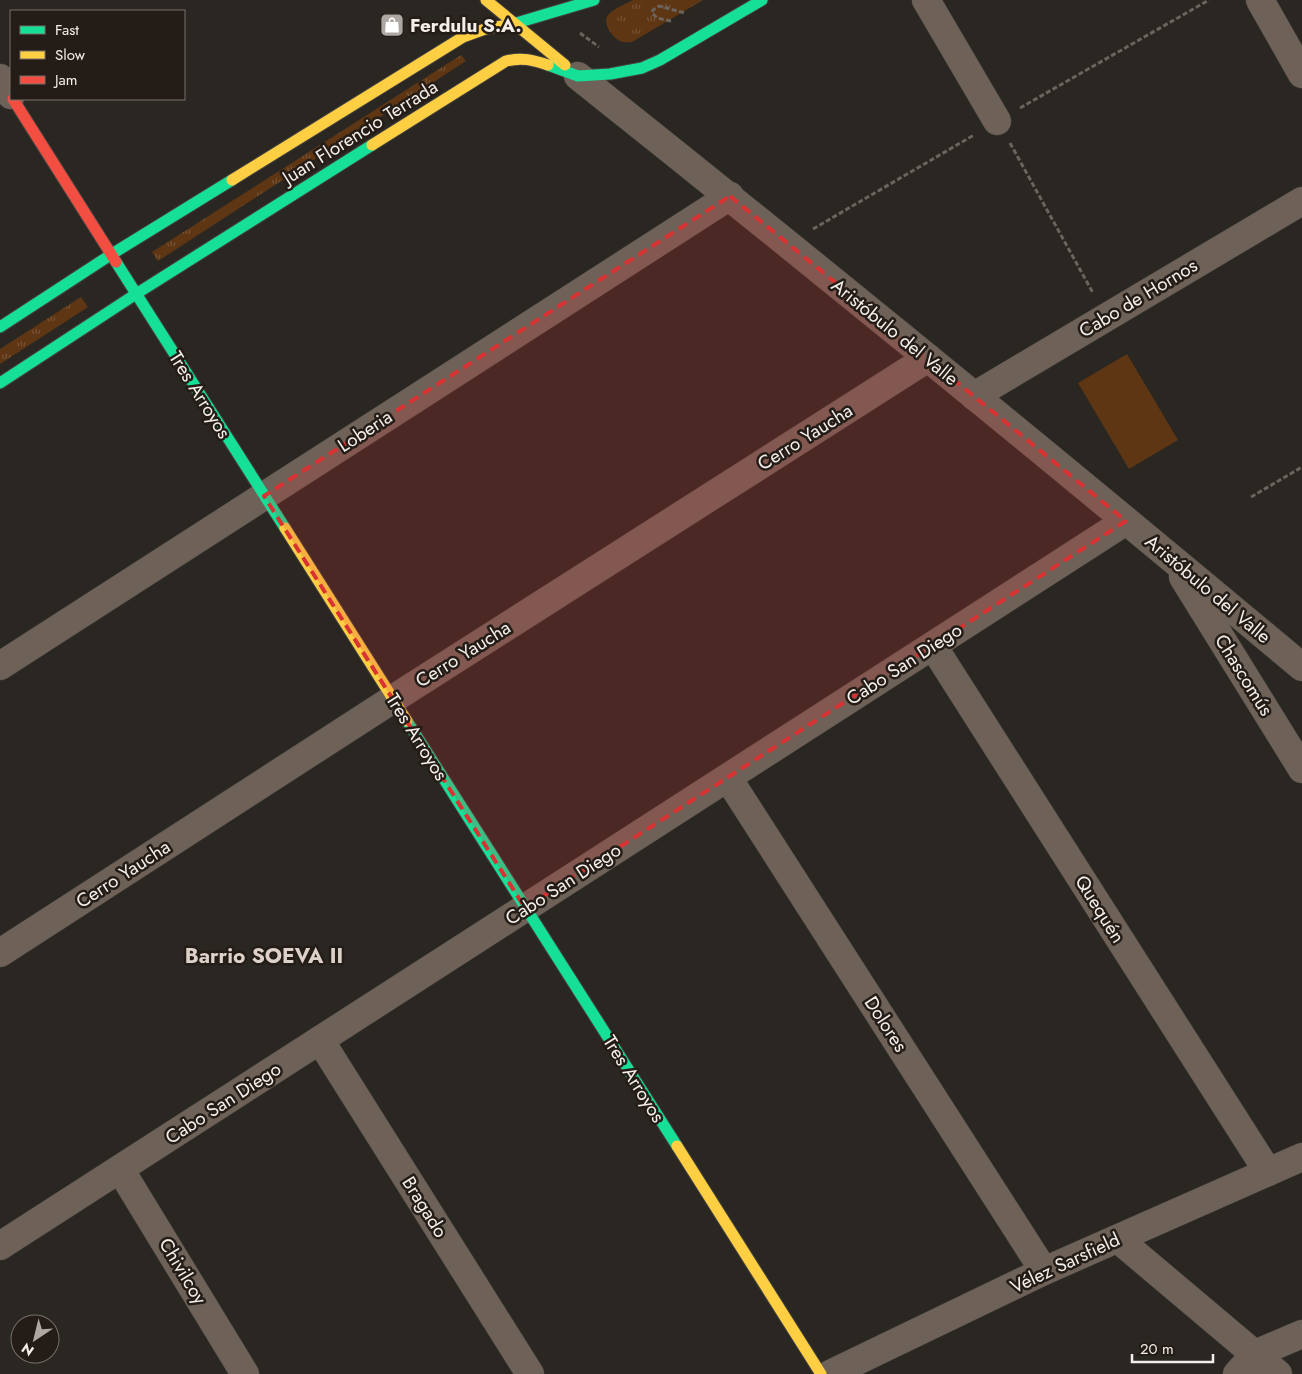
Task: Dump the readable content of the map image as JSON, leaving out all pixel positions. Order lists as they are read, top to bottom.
{
  "streets": {
    "street": [
      "Juan Florencio Terrada",
      "Cabo de Hornos",
      "Aristóbulo del Valle",
      "Tres Arroyos",
      "Loberia",
      "Cerro Yaucha",
      "Cabo San Diego",
      "Chascomús",
      "Quequén",
      "Dolores",
      "Bragado",
      "Vélez Sarsfield",
      "Chivilcoy"
    ]
  },
  "crossings": [
    ["Juan Florencio Terrada", "Aristóbulo del Valle"],
    ["Juan Florencio Terrada", "Tres Arroyos"],
    ["Cabo de Hornos", "Aristóbulo del Valle"],
    ["Aristóbulo del Valle", "Loberia"],
    ["Aristóbulo del Valle", "Cerro Yaucha"],
    ["Aristóbulo del Valle", "Cabo San Diego"],
    ["Aristóbulo del Valle", "Chascomús"],
    ["Tres Arroyos", "Loberia"],
    ["Tres Arroyos", "Cerro Yaucha"],
    ["Tres Arroyos", "Cabo San Diego"],
    ["Cabo San Diego", "Quequén"],
    ["Cabo San Diego", "Dolores"],
    ["Cabo San Diego", "Bragado"],
    ["Cabo San Diego", "Chivilcoy"],
    ["Quequén", "Vélez Sarsfield"],
    ["Dolores", "Vélez Sarsfield"]
  ],
  "districts": ["Barrio SOEVA II"],
  "places": {
    "shop": ["Ferdulu S.A."]
  },
  "legend": ["Fast", "Slow", "Jam"],
  "scale_bar": "20 m",
  "north": "bottom left"
}
